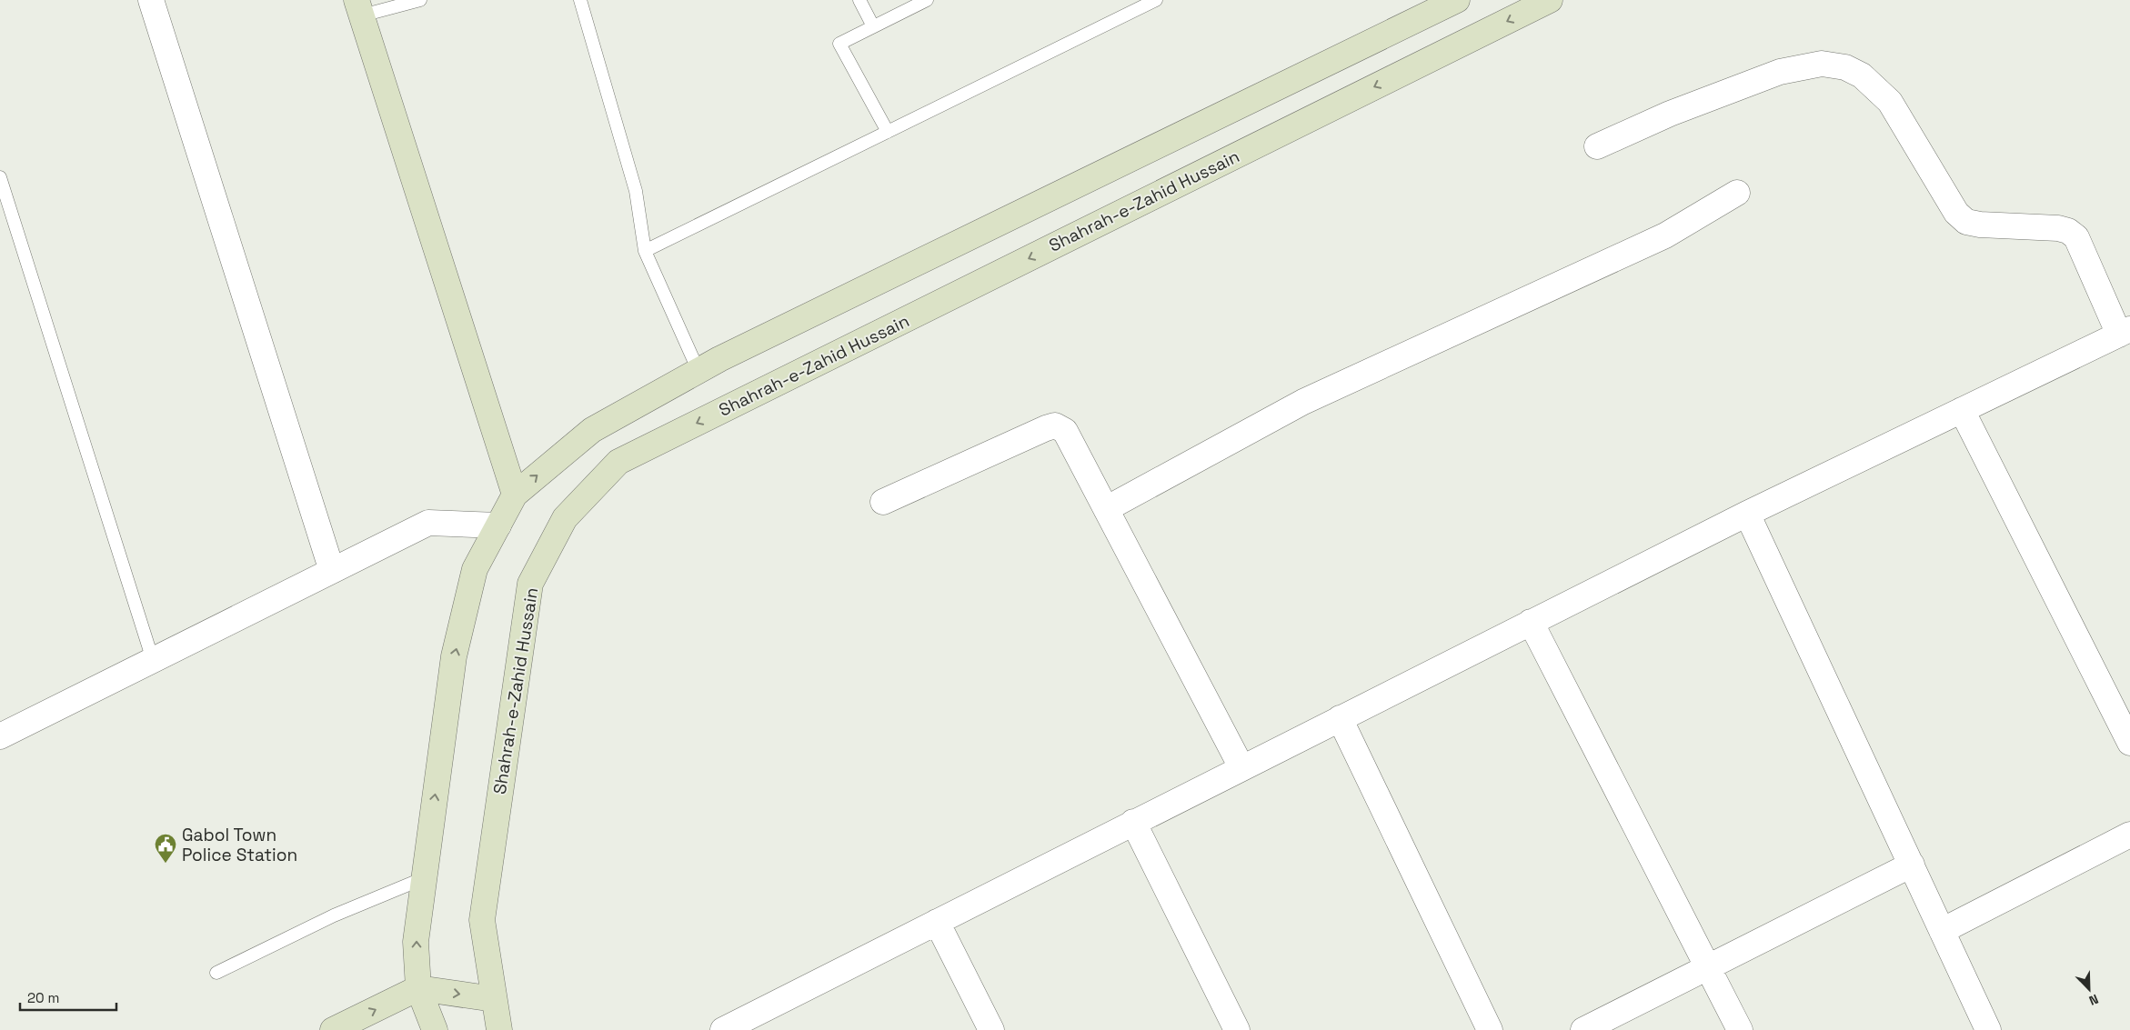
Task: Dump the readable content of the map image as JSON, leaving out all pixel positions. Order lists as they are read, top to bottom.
{
  "streets": {
    "main road": ["Shahrah-e-Zahid Hussain"]
  },
  "places": {
    "public building": ["Gabol Town Police Station"]
  },
  "scale_bar": "20 m",
  "north": "bottom right"
}
